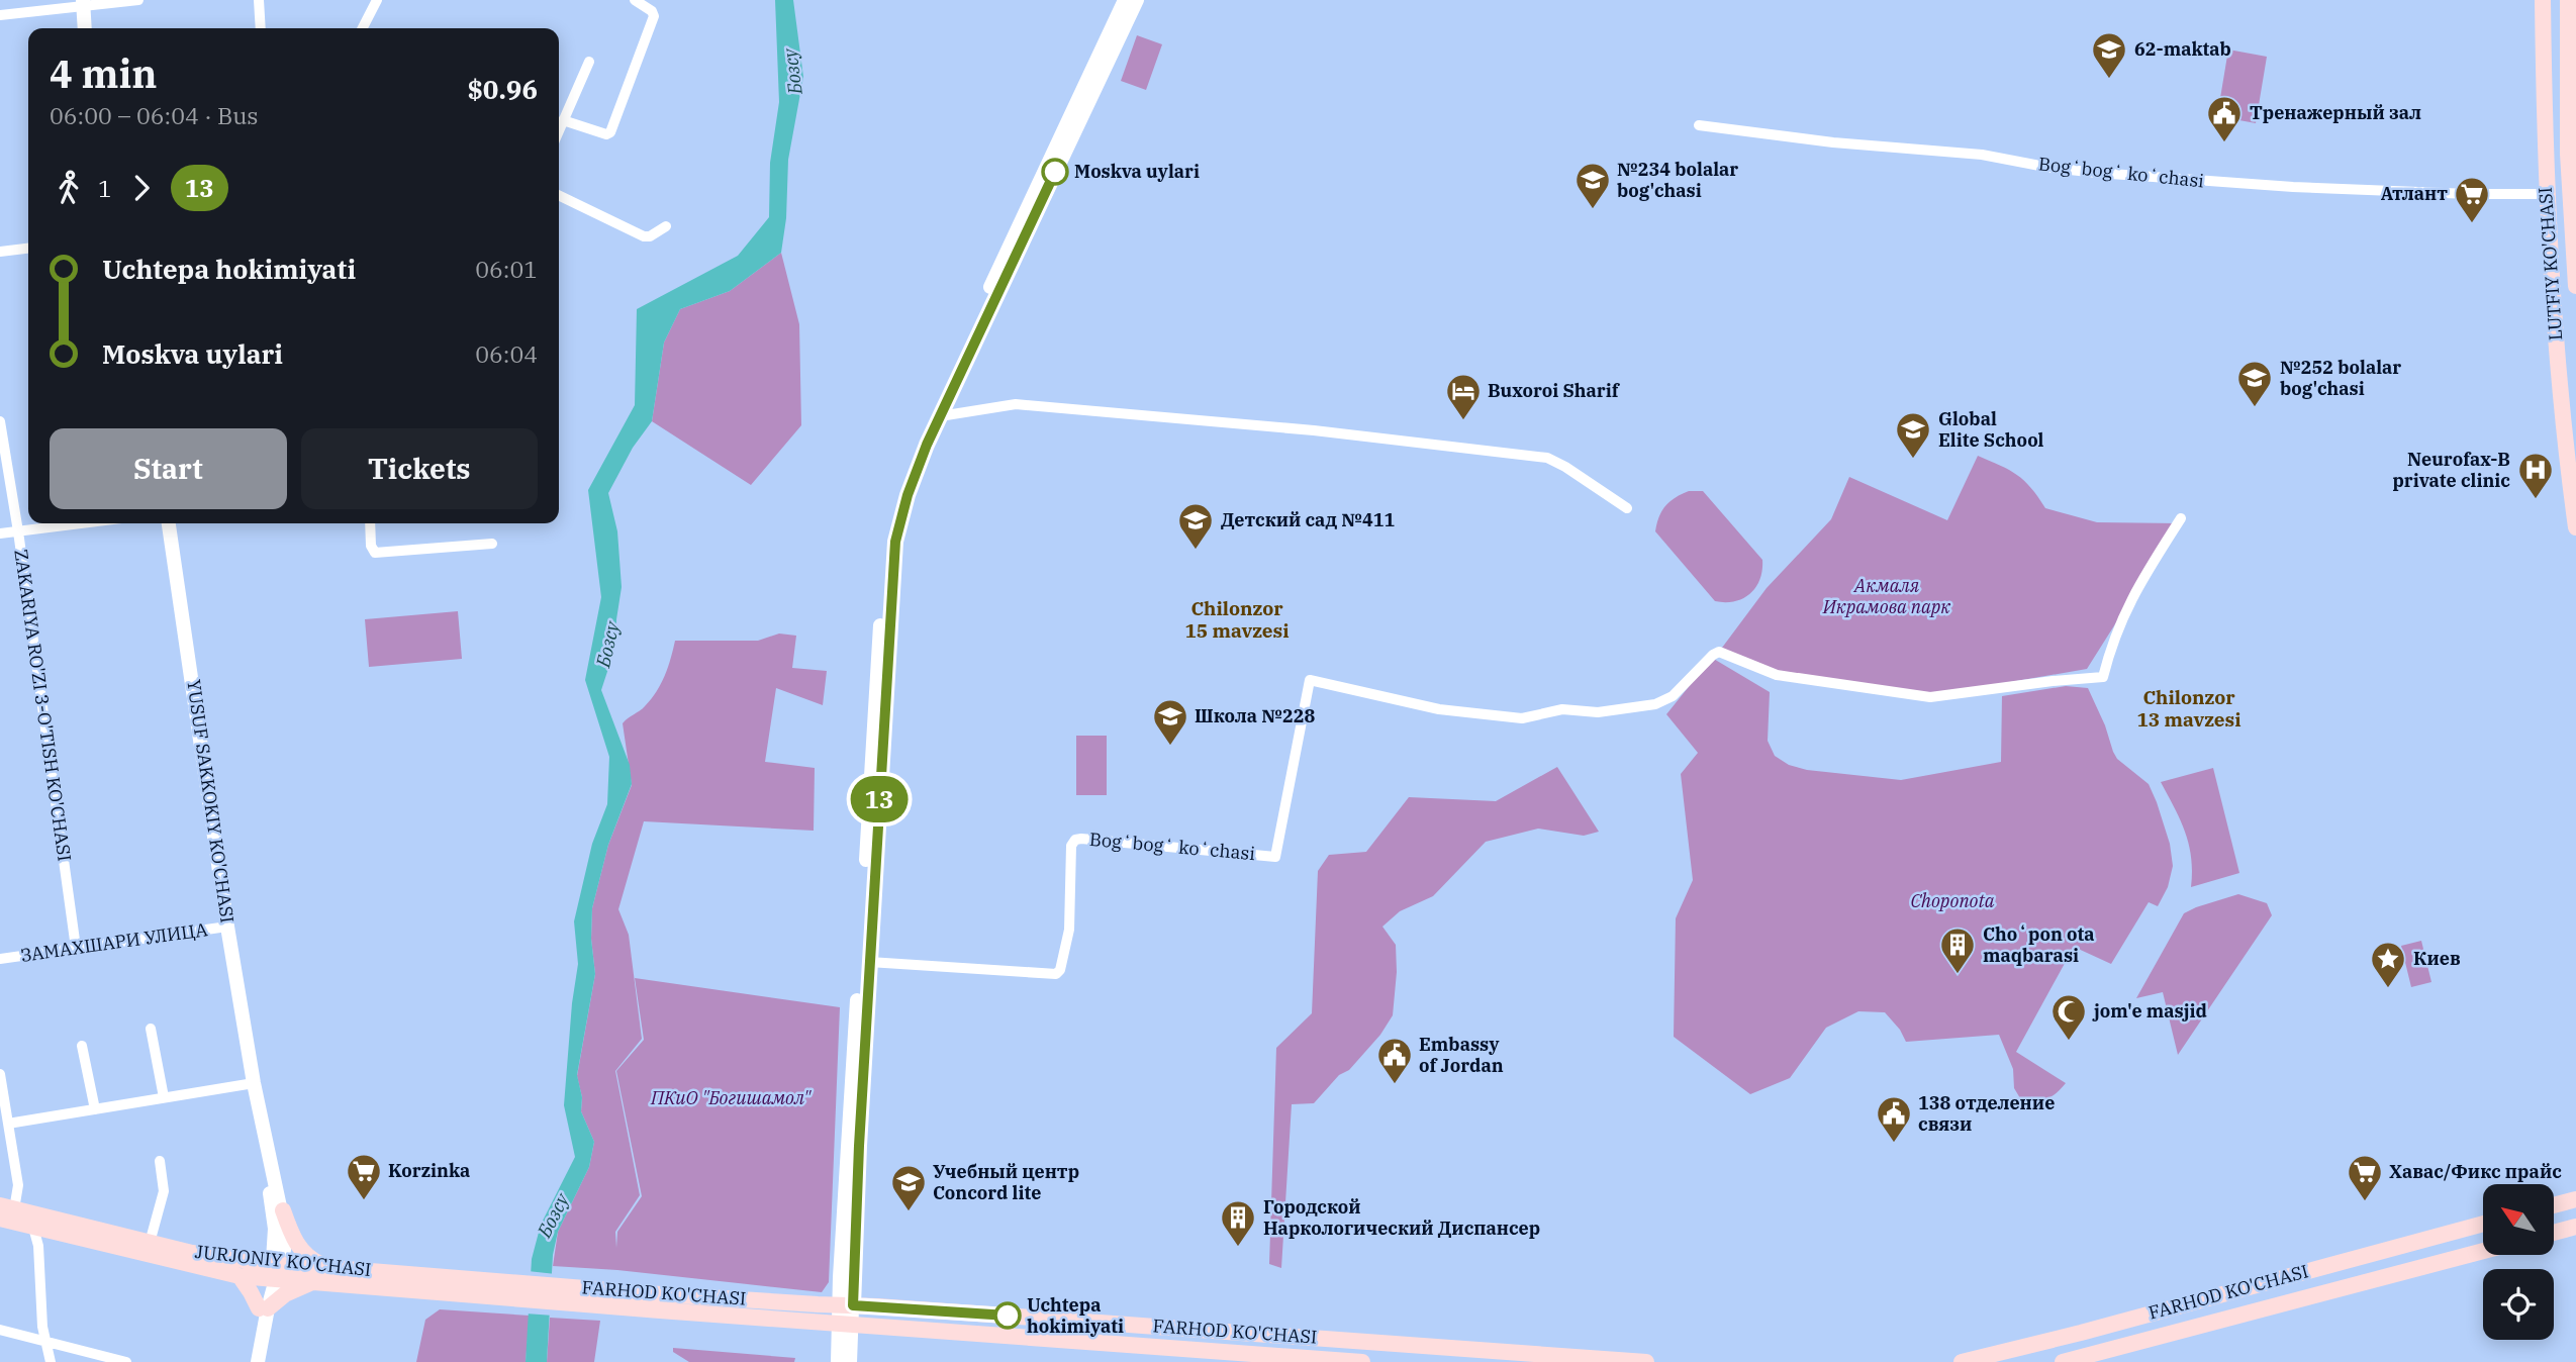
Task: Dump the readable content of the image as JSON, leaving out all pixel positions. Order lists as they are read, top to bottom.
{
  "streets": {
    "main road": [
      "LUTFIY KO'CHASI",
      "YUSUF SAKKOKIY KO'CHASI",
      "JURJONIY KO'CHASI",
      "FARHOD KO'CHASI"
    ],
    "street": ["Bogʻbogʻ koʻchasi", "ZAKARIYA RO'ZI 3-O'TISH KO'CHASI", "ЗАМАХШАРИ УЛИЦА"]
  },
  "crossings": [
    ["Bogʻbogʻ koʻchasi", "LUTFIY KO'CHASI"],
    ["ZAKARIYA RO'ZI 3-O'TISH KO'CHASI", "ЗАМАХШАРИ УЛИЦА"],
    ["YUSUF SAKKOKIY KO'CHASI", "ЗАМАХШАРИ УЛИЦА"],
    ["YUSUF SAKKOKIY KO'CHASI", "JURJONIY KO'CHASI"],
    ["YUSUF SAKKOKIY KO'CHASI", "FARHOD KO'CHASI"],
    ["JURJONIY KO'CHASI", "FARHOD KO'CHASI"]
  ],
  "districts": ["Chilonzor 15 mavzesi", "Chilonzor 13 mavzesi"],
  "water": ["Бозсу"],
  "parks": ["Акмаля Икрамова парк", "Choponota", "ПКиО \"Богишамол\""],
  "places": {
    "school or university": [
      "62-maktab",
      "№234 bolalar bog'chasi",
      "№252 bolalar bog'chasi",
      "Global Elite School",
      "Детский сад №411",
      "Школа №228",
      "Учебный центр Concord lite"
    ],
    "public building": ["Тренажерный зал", "Embassy of Jordan", "138 отделение связи"],
    "other": ["Moskva uylari", "Uchtepa hokimiyati"],
    "supermarket": ["Атлант", "Korzinka", "Хавас/Фикс прайс"],
    "hotel": ["Buxoroi Sharif"],
    "hospital": ["Neurofax-B private clinic"],
    "building": ["Choʻpon ota maqbarasi", "Городской Наркологический Диспансер"],
    "place": ["Киев"],
    "mosque": ["jom'e masjid"]
  },
  "lines": ["bus line 13"],
  "north": "top left",
  "page": {
    "on_map": "13",
    "heading": ["4 min", "06:00 – 06:04 · Bus", "$0.96"],
    "legs": ["1", "13"],
    "list": [
      {
        "name": "Uchtepa hokimiyati",
        "value": "06:01"
      },
      {
        "name": "Moskva uylari",
        "value": "06:04"
      }
    ],
    "buttons": ["Start", "Tickets"]
  }
}
